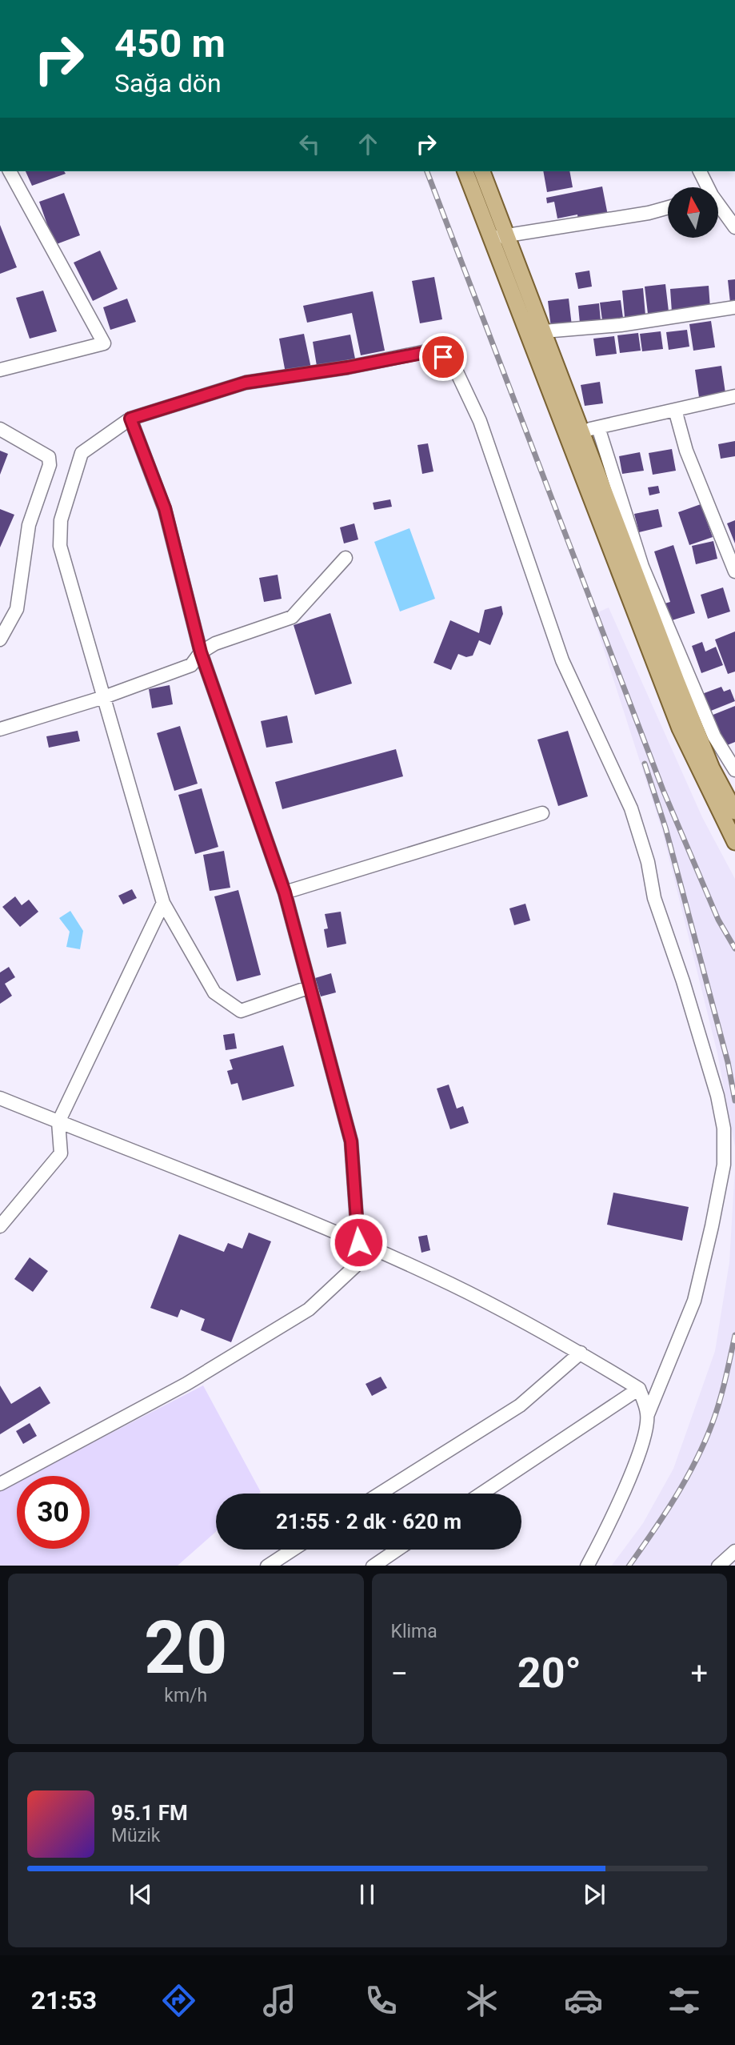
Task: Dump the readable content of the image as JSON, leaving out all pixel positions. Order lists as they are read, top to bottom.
{
  "north": "top",
  "page": {
    "turn": ["450 m", "Sağa dön"],
    "limit": "30",
    "trip": "21:55 · 2 dk · 620 m",
    "tile": [
      ["20", "km/h"],
      "Klima"
    ],
    "heat": ["−", "20°", "+"],
    "song": ["95.1 FM", "Müzik"],
    "tabs": "21:53"
  }
}
